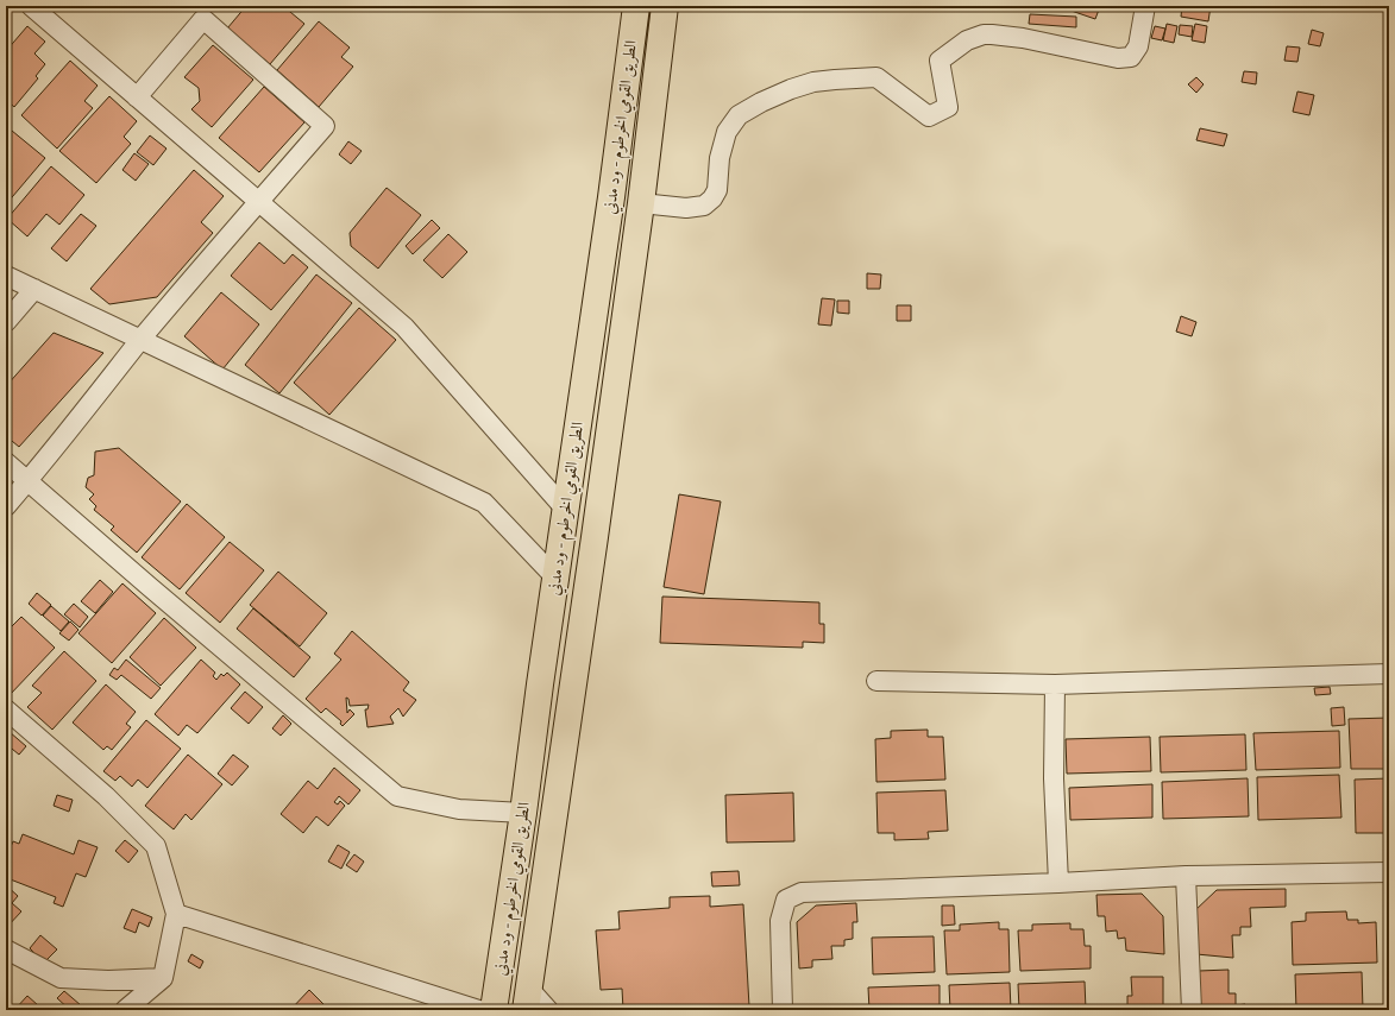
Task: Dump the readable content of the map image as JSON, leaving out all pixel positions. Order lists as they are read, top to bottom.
{
  "streets": {
    "highway": ["الطريق القومي الخرطوم - ود مدني"]
  }
}
